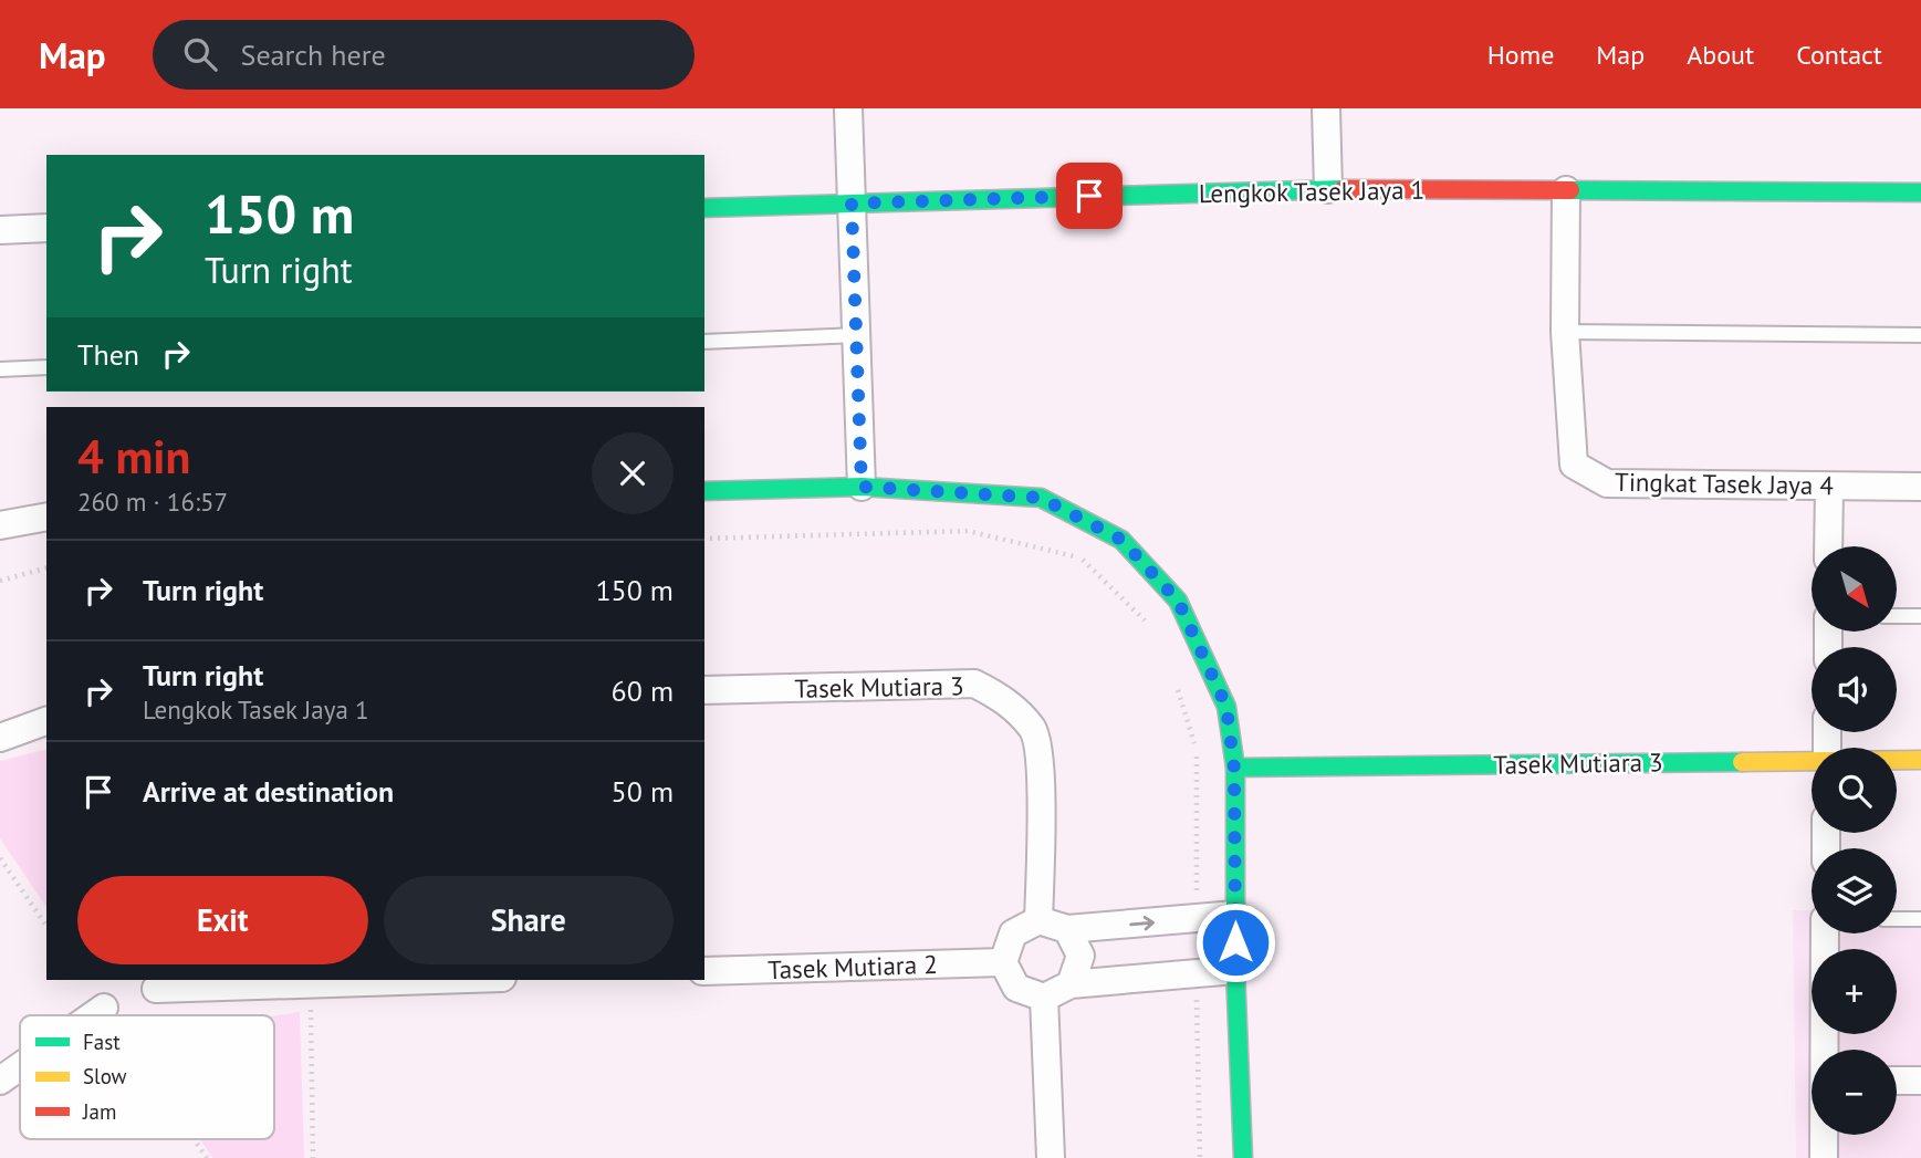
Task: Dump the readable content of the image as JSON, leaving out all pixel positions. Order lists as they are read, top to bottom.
{
  "streets": {
    "street": [
      "Lengkok Tasek Jaya 1",
      "Tingkat Tasek Jaya 4",
      "Tasek Mutiara 3",
      "Tasek Mutiara 2"
    ]
  },
  "crossings": [
    ["Lengkok Tasek Jaya 1", "Tingkat Tasek Jaya 4"],
    ["Tasek Mutiara 3", "Tasek Mutiara 2"]
  ],
  "legend": ["Fast", "Slow", "Jam"],
  "north": "bottom right",
  "page": {
    "header": "Map",
    "search": "Search here",
    "nav": [
      "Home",
      "Map",
      "About",
      "Contact"
    ],
    "turn": ["150 m", "Turn right"],
    "then": "Then",
    "heading": ["4 min", "260 m · 16:57"],
    "list": [
      {
        "name": "Turn right",
        "value": "150 m"
      },
      {
        "name": "Turn right",
        "note": "Lengkok Tasek Jaya 1",
        "value": "60 m"
      },
      {
        "name": "Arrive at destination",
        "value": "50 m"
      }
    ],
    "map_buttons": ["+", "−"],
    "buttons": ["Exit", "Share"]
  }
}
